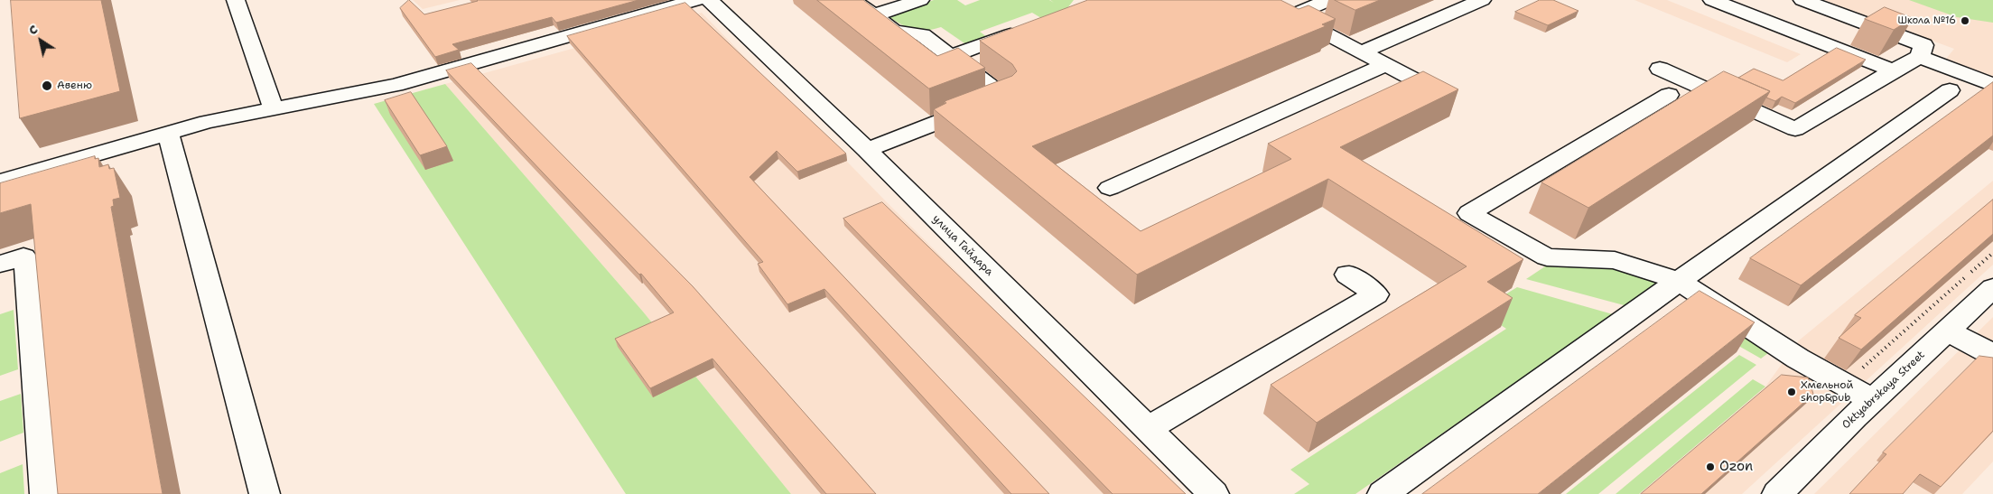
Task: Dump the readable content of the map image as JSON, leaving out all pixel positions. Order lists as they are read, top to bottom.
{
  "streets": {
    "street": ["улица Гайдара", "Oktyabrskaya Street"]
  },
  "places": [
    "Школа №16",
    "Авеню",
    "Хмельной shop&pub",
    "Ozon"
  ],
  "north": "top left"
}
